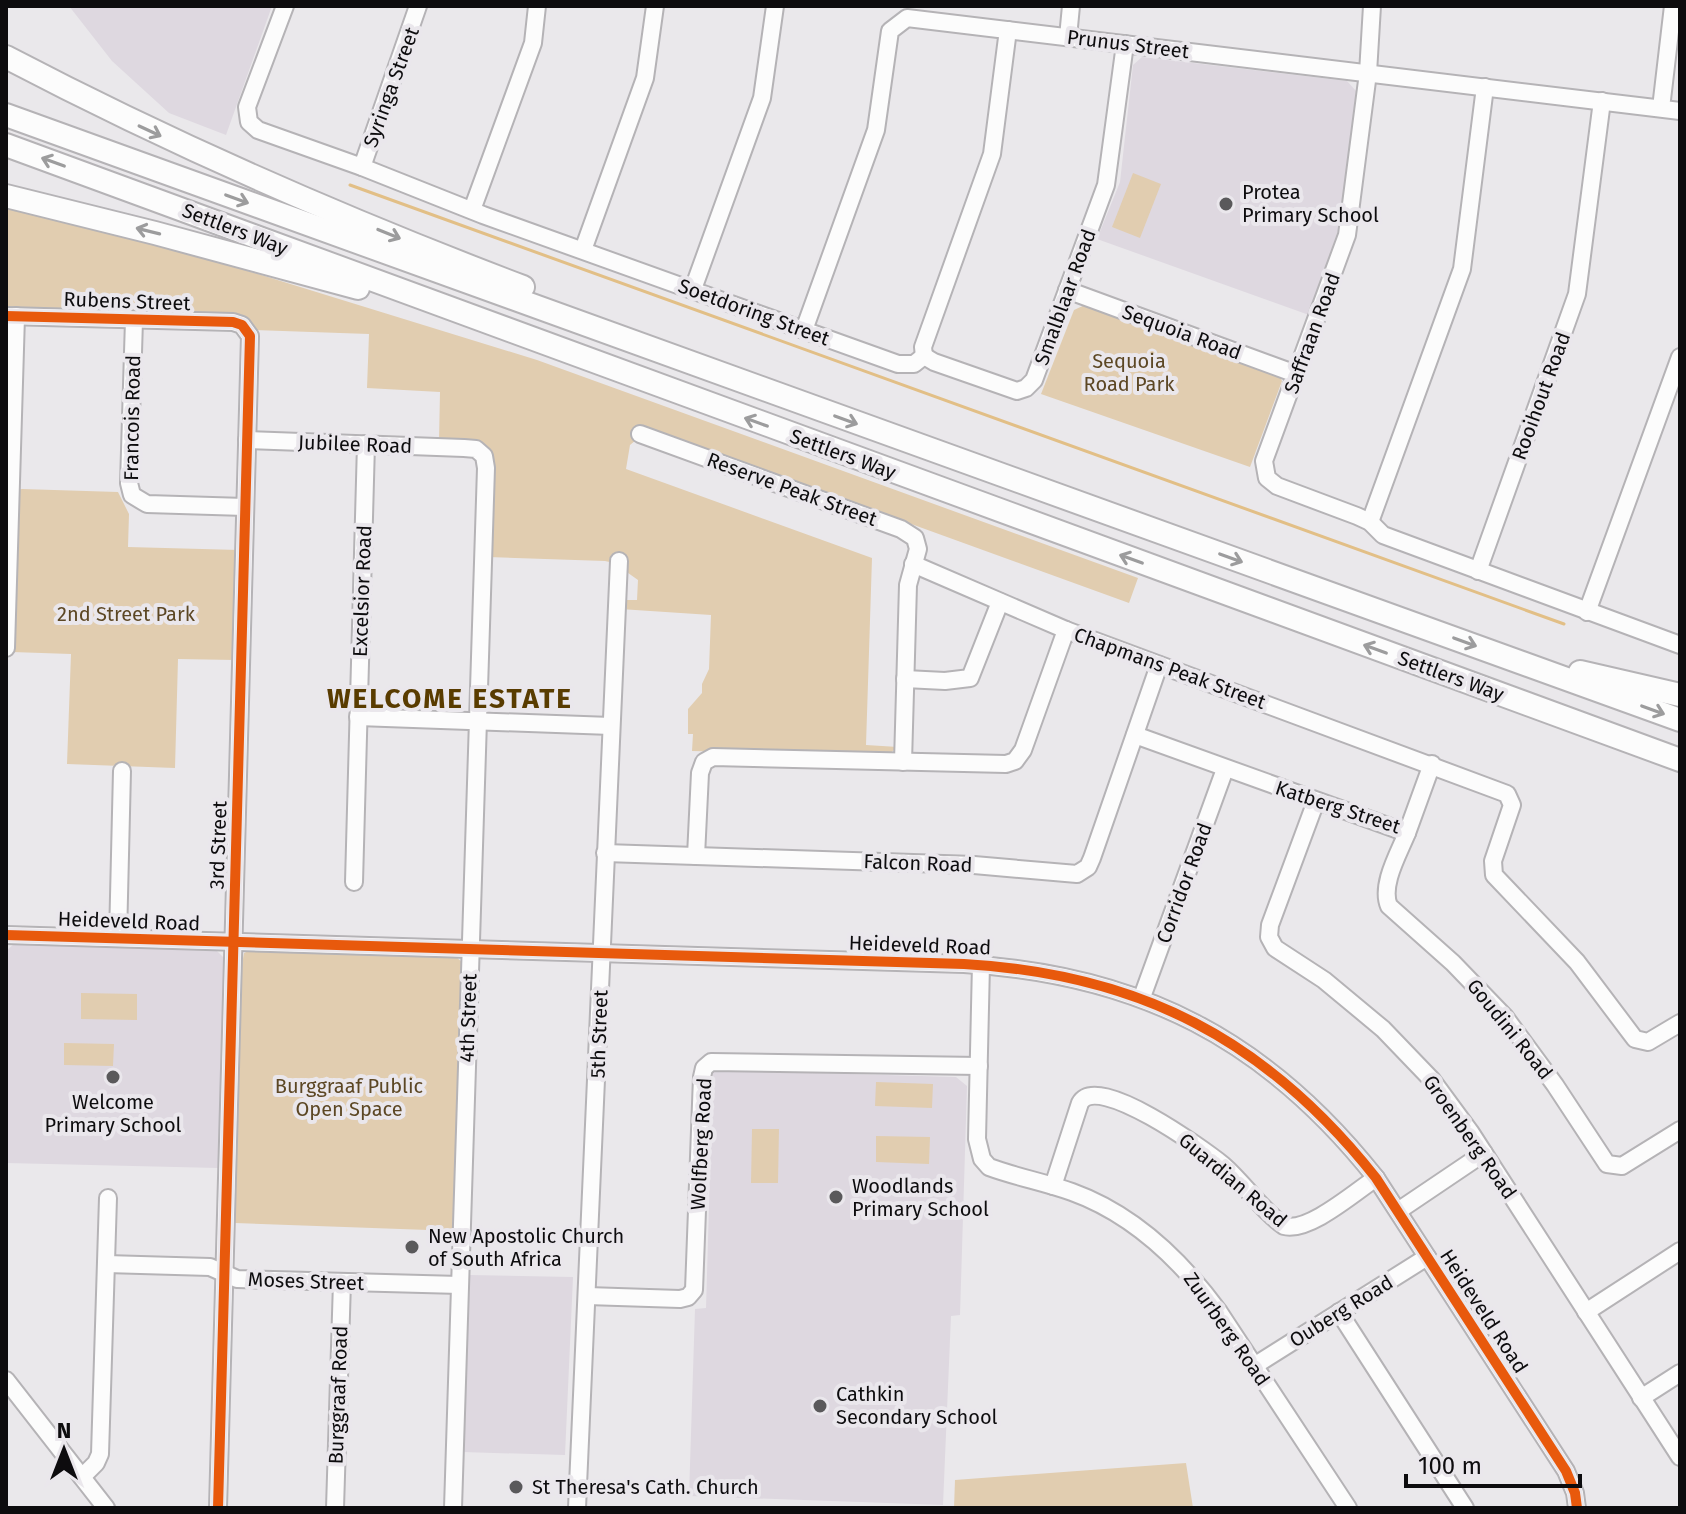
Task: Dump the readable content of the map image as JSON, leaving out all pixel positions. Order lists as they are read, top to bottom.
{
  "streets": {
    "highway": ["Settlers Way"],
    "street": [
      "Prunus Street",
      "Syringa Street",
      "Smalblaar Road",
      "Rubens Street",
      "Soetdoring Street",
      "Sequoia Road",
      "Saffraan Road",
      "Rooihout Road",
      "Francois Road",
      "Jubilee Road",
      "Reserve Peak Street",
      "Excelsior Road",
      "Chapmans Peak Street",
      "Katberg Street",
      "3rd Street",
      "Falcon Road",
      "Corridor Road",
      "Heideveld Road",
      "4th Street",
      "Goudini Road",
      "5th Street",
      "Groenberg Road",
      "Wolfberg Road",
      "Guardian Road",
      "Moses Street",
      "Ouberg Road",
      "Zuurberg Road",
      "Burggraaf Road"
    ]
  },
  "crossings": [
    ["Prunus Street", "Smalblaar Road"],
    ["Prunus Street", "Soetdoring Street"],
    ["Prunus Street", "Saffraan Road"],
    ["Prunus Street", "Rooihout Road"],
    ["Syringa Street", "Soetdoring Street"],
    ["Smalblaar Road", "Soetdoring Street"],
    ["Smalblaar Road", "Sequoia Road"],
    ["Rubens Street", "Francois Road"],
    ["Rubens Street", "3rd Street"],
    ["Sequoia Road", "Saffraan Road"],
    ["Saffraan Road", "Rooihout Road"],
    ["Francois Road", "3rd Street"],
    ["Jubilee Road", "Excelsior Road"],
    ["Jubilee Road", "3rd Street"],
    ["Jubilee Road", "4th Street"],
    ["Reserve Peak Street", "Chapmans Peak Street"],
    ["Chapmans Peak Street", "Katberg Street"],
    ["Katberg Street", "Falcon Road"],
    ["Katberg Street", "Corridor Road"],
    ["Katberg Street", "Goudini Road"],
    ["Katberg Street", "Groenberg Road"],
    ["3rd Street", "Heideveld Road"],
    ["3rd Street", "Moses Street"],
    ["Falcon Road", "5th Street"],
    ["Corridor Road", "Heideveld Road"],
    ["Heideveld Road", "4th Street"],
    ["Heideveld Road", "5th Street"],
    ["Heideveld Road", "Guardian Road"],
    ["Heideveld Road", "Ouberg Road"],
    ["Heideveld Road", "Zuurberg Road"],
    ["4th Street", "Moses Street"],
    ["5th Street", "Wolfberg Road"],
    ["Wolfberg Road", "Zuurberg Road"],
    ["Guardian Road", "Zuurberg Road"],
    ["Moses Street", "Burggraaf Road"],
    ["Ouberg Road", "Zuurberg Road"]
  ],
  "districts": ["WELCOME ESTATE"],
  "parks": ["Sequoia Road Park", "2nd Street Park", "Burggraaf Public Open Space"],
  "places": [
    "Protea Primary School",
    "Welcome Primary School",
    "Woodlands Primary School",
    "New Apostolic Church of South Africa",
    "Cathkin Secondary School",
    "St Theresa's Cath. Church"
  ],
  "scale_bar": "100 m",
  "north": "top"
}
